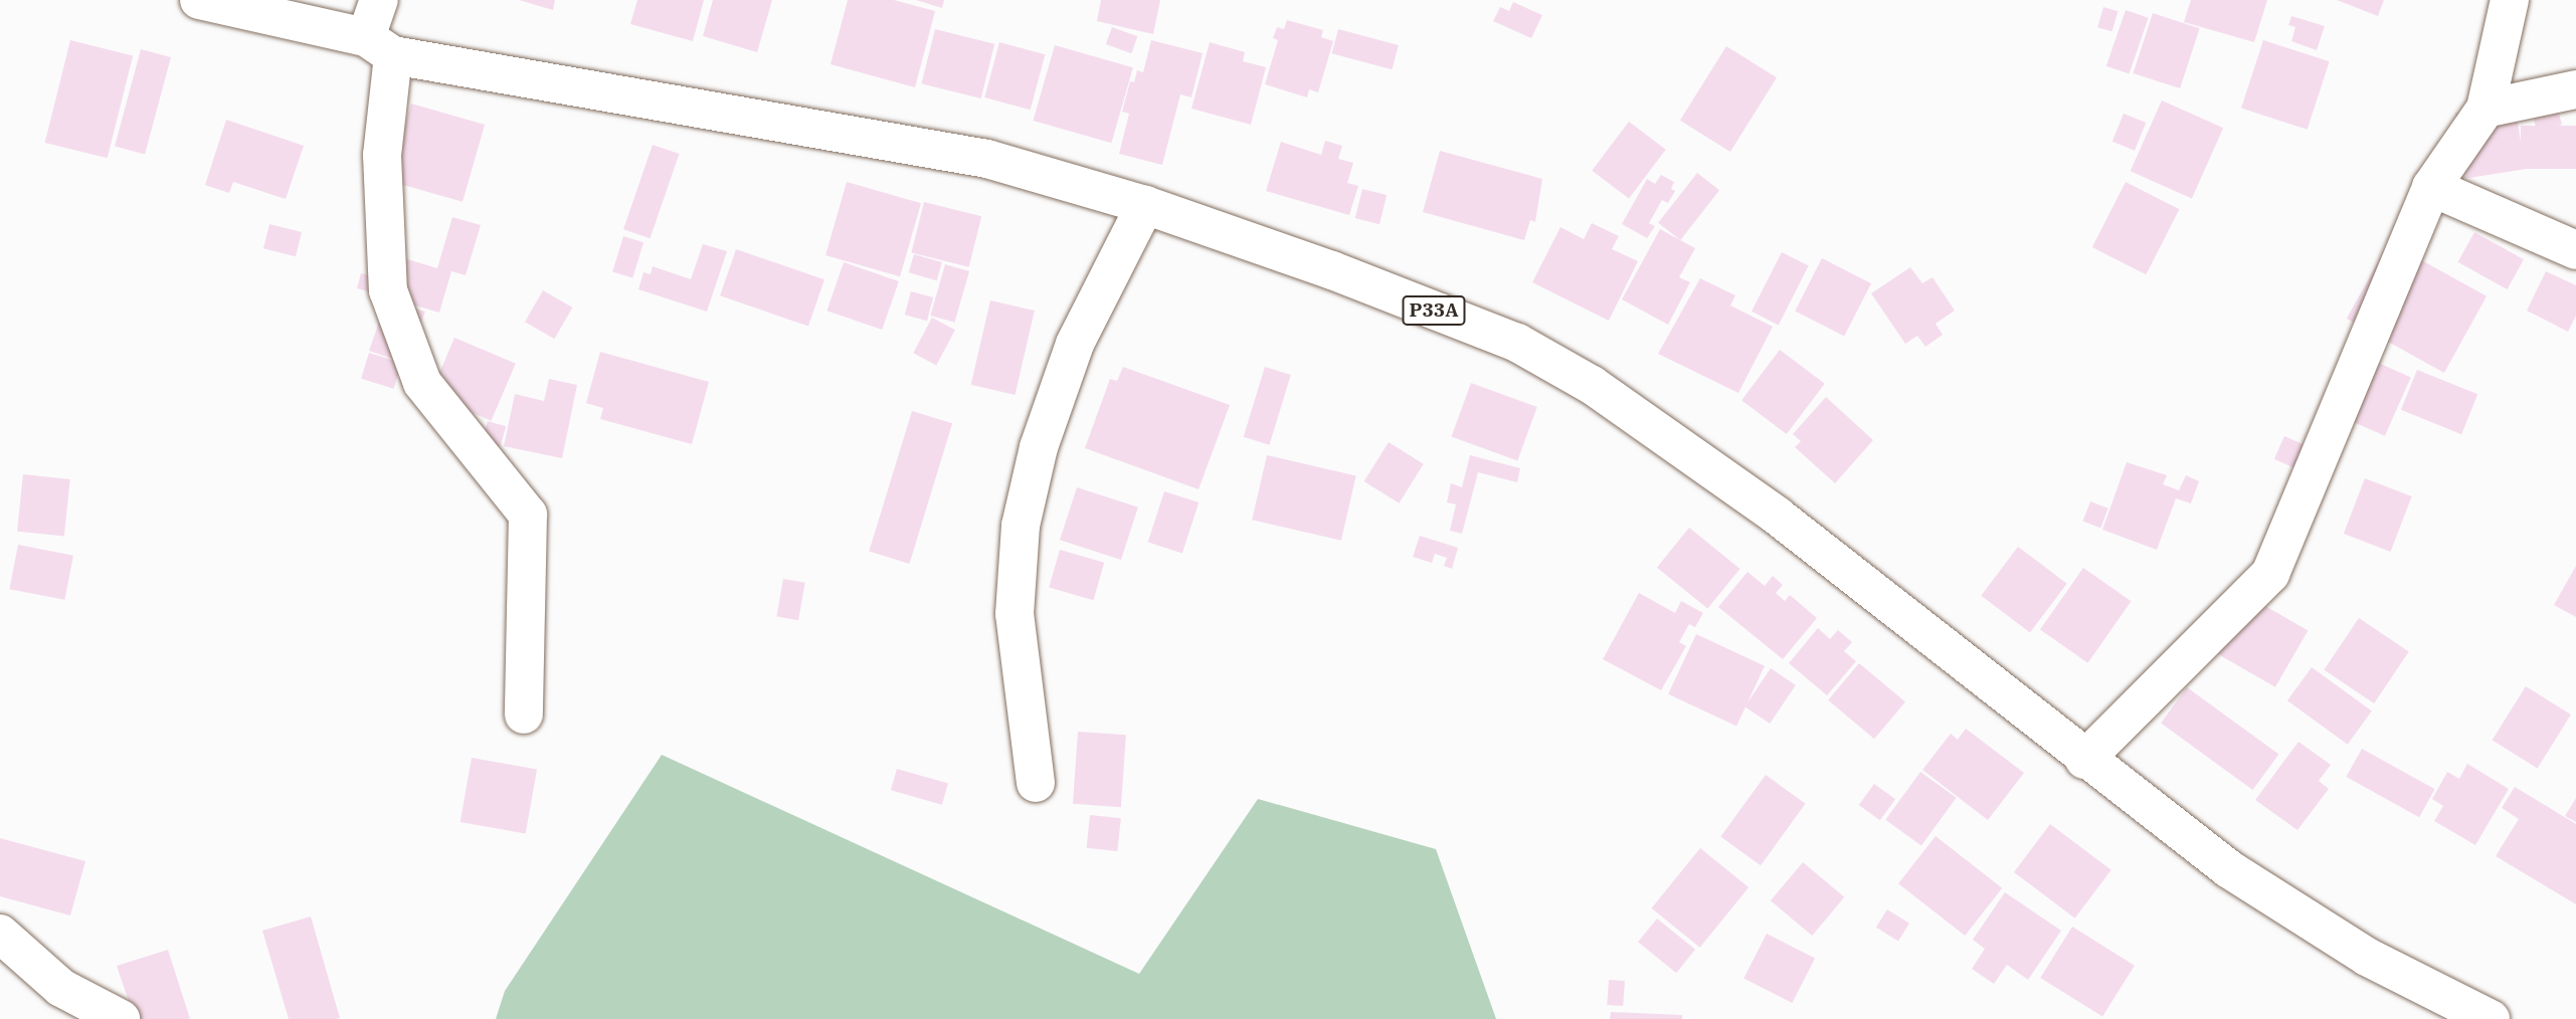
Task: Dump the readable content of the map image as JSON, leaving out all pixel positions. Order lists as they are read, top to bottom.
{
  "streets": {
    "street": ["P33A"]
  }
}
